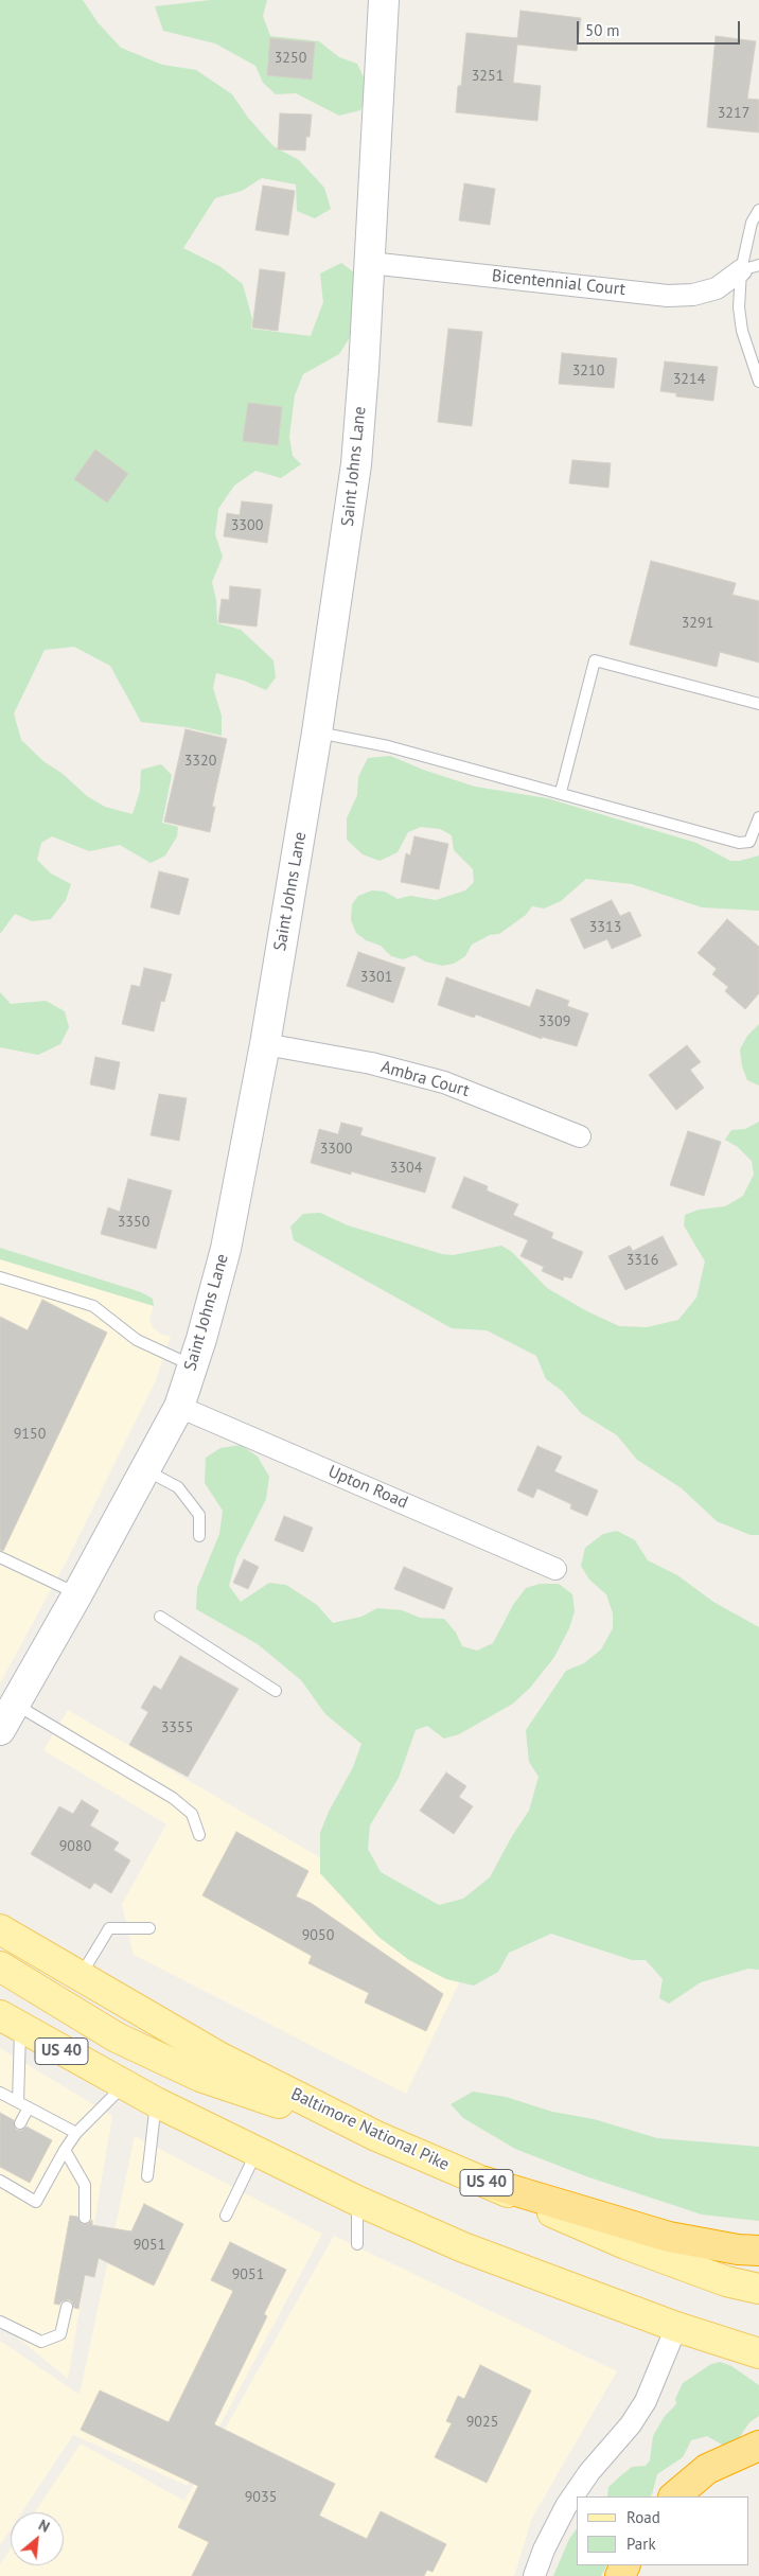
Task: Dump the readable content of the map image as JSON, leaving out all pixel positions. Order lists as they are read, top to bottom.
{
  "streets": {
    "main road": ["US 40", "Baltimore National Pike"],
    "street": [
      "Bicentennial Court",
      "Saint Johns Lane",
      "Ambra Court",
      "Upton Road"
    ]
  },
  "crossings": [
    ["Bicentennial Court", "Saint Johns Lane"],
    ["Saint Johns Lane", "Ambra Court"],
    ["Saint Johns Lane", "Upton Road"]
  ],
  "house_numbers": [
    "3250",
    "3251",
    "3217",
    "3210",
    "3214",
    "3300",
    "3291",
    "3320",
    "3313",
    "3301",
    "3309",
    "3300",
    "3304",
    "3350",
    "3316",
    "9150",
    "3355",
    "9080",
    "9050",
    "9051",
    "9051",
    "9025",
    "9035"
  ],
  "legend": ["Road", "Park"],
  "scale_bar": "50 m",
  "north": "top right"
}
